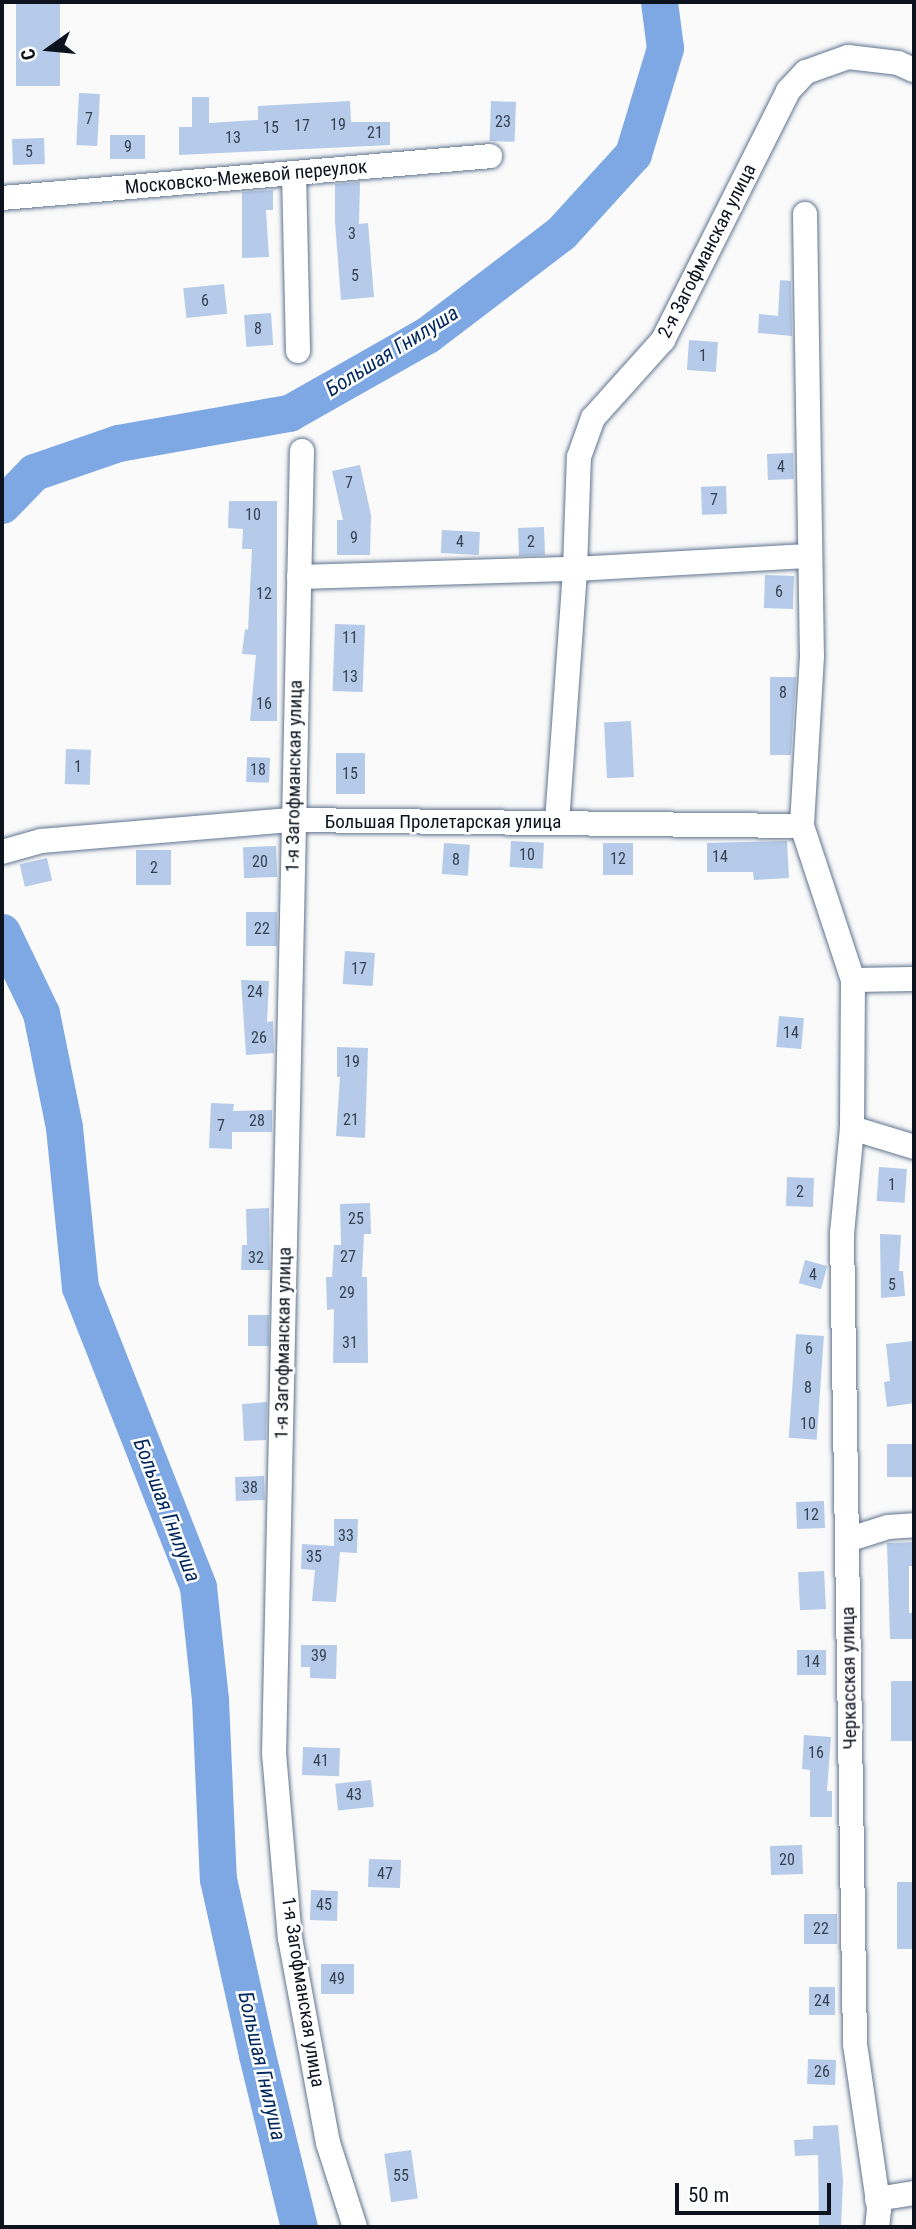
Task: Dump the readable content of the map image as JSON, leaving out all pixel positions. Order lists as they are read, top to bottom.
{
  "streets": {
    "street": [
      "Московско-Межевой переулок",
      "2-я Загофманская улица",
      "1-я Загофманская улица",
      "Большая Пролетарская улица",
      "Черкасская улица"
    ]
  },
  "crossings": [
    ["2-я Загофманская улица", "Большая Пролетарская улица"],
    ["1-я Загофманская улица", "Большая Пролетарская улица"]
  ],
  "water": ["Большая Гнилуша"],
  "house_numbers": [
    "7",
    "23",
    "19",
    "17",
    "15",
    "21",
    "13",
    "9",
    "5",
    "3",
    "5",
    "6",
    "8",
    "1",
    "4",
    "7",
    "7",
    "10",
    "9",
    "4",
    "2",
    "6",
    "12",
    "11",
    "13",
    "8",
    "16",
    "1",
    "18",
    "15",
    "10",
    "14",
    "12",
    "8",
    "20",
    "2",
    "22",
    "17",
    "24",
    "14",
    "26",
    "19",
    "21",
    "28",
    "7",
    "1",
    "2",
    "25",
    "27",
    "32",
    "4",
    "5",
    "29",
    "31",
    "6",
    "8",
    "10",
    "38",
    "12",
    "33",
    "35",
    "39",
    "14",
    "16",
    "41",
    "43",
    "20",
    "47",
    "45",
    "22",
    "49",
    "24",
    "26",
    "55"
  ],
  "scale_bar": "50 m",
  "north": "left"
}
